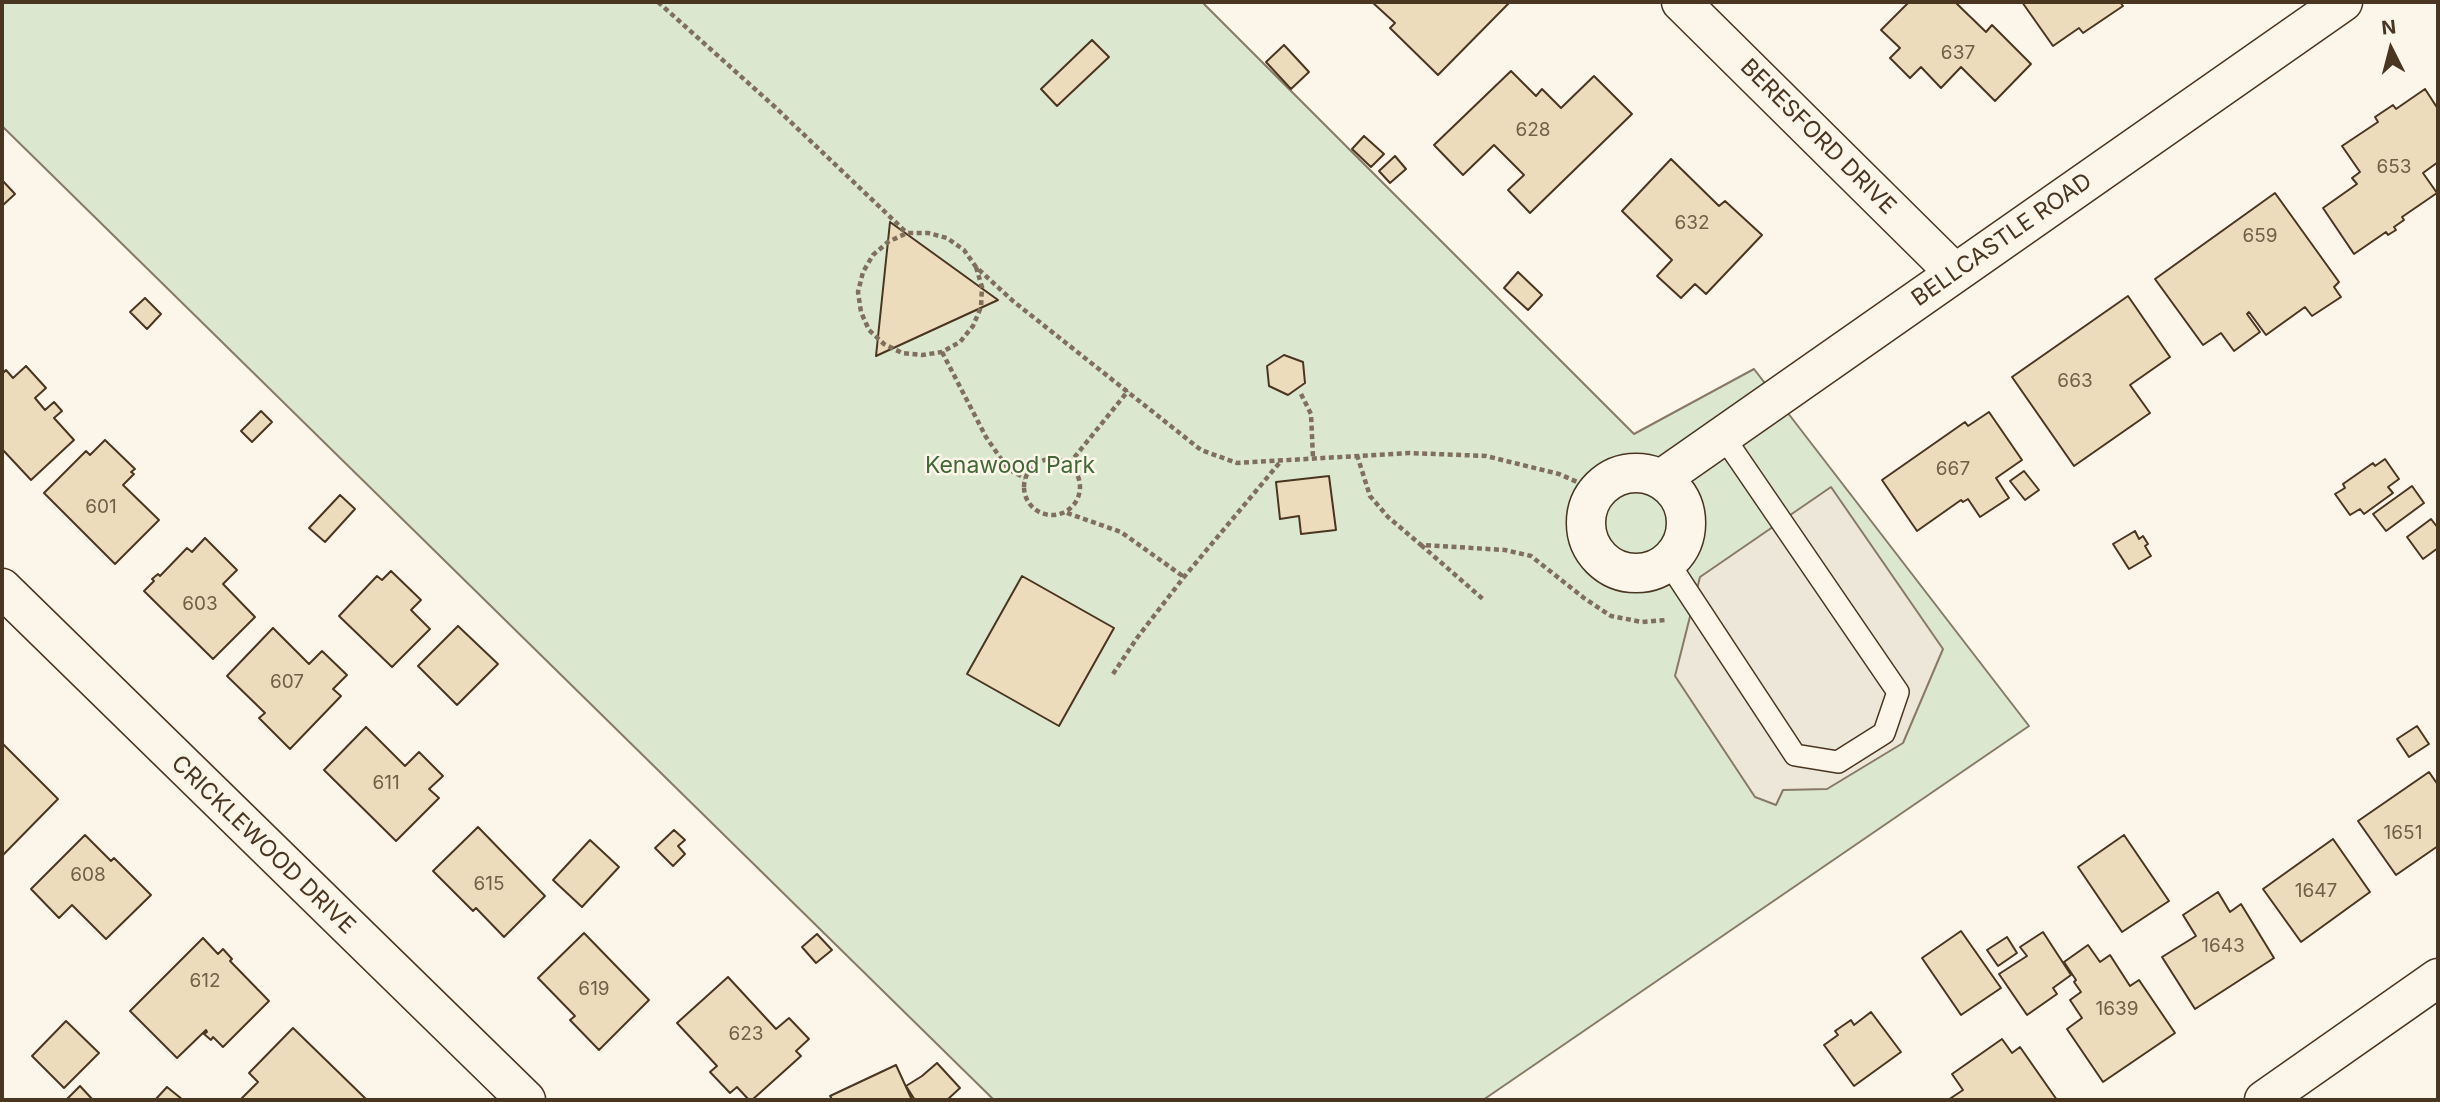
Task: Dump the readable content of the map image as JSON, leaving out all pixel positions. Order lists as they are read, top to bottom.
{
  "streets": {
    "street": ["BERESFORD DRIVE", "BELLCASTLE ROAD", "CRICKLEWOOD DRIVE"]
  },
  "crossings": [
    ["BERESFORD DRIVE", "BELLCASTLE ROAD"]
  ],
  "parks": ["Kenawood Park"],
  "house_numbers": [
    "637",
    "628",
    "653",
    "632",
    "659",
    "663",
    "667",
    "601",
    "603",
    "607",
    "611",
    "1651",
    "608",
    "615",
    "1647",
    "1643",
    "612",
    "619",
    "1639",
    "623"
  ],
  "north": "top"
}
